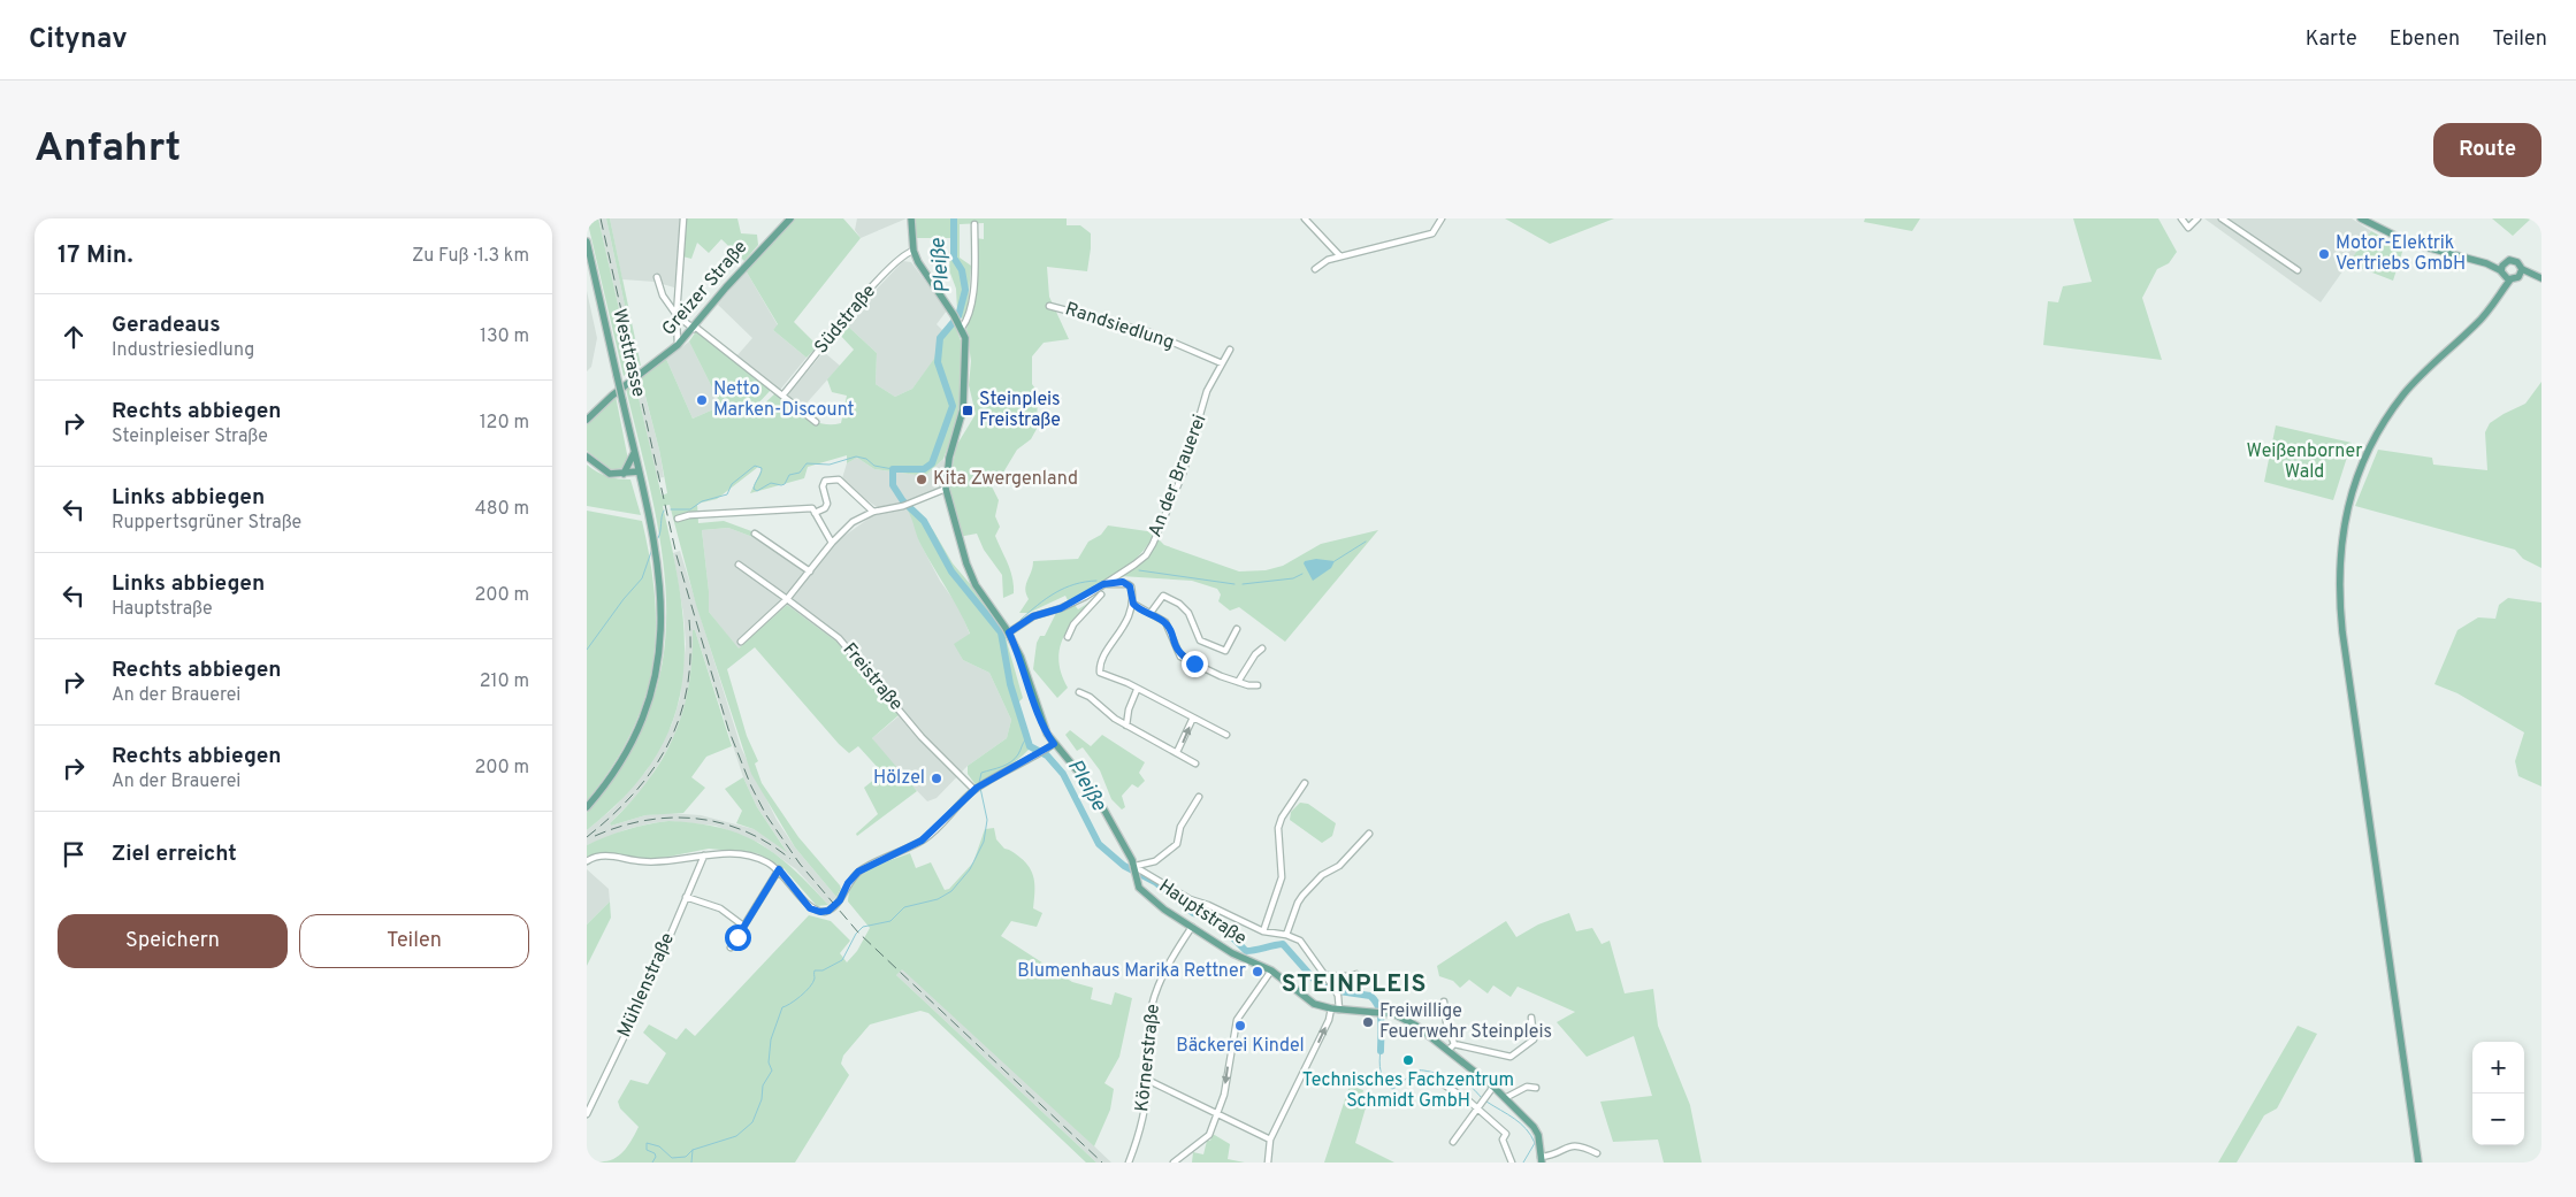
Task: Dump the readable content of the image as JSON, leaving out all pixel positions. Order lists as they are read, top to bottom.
{
  "streets": {
    "main road": ["Greizer Straße", "Westtrasse", "Hauptstraße"],
    "street": [
      "Südstraße",
      "Randsiedlung",
      "An der Brauerei",
      "Freistraße",
      "Mühlenstraße",
      "Körnerstraße"
    ]
  },
  "crossings": [
    ["Südstraße", "Hauptstraße"],
    ["Randsiedlung", "An der Brauerei"],
    ["An der Brauerei", "Hauptstraße"],
    ["Hauptstraße", "Körnerstraße"]
  ],
  "districts": ["STEINPLEIS"],
  "water": ["Pleiße"],
  "parks": ["Weißenborner Wald"],
  "places": {
    "other": [
      "Motor-Elektrik Vertriebs GmbH",
      "Netto Marken-Discount",
      "Kita Zwergenland",
      "Hölzel",
      "Blumenhaus Marika Rettner",
      "Freiwillige Feuerwehr Steinpleis",
      "Bäckerei Kindel",
      "Technisches Fachzentrum Schmidt GmbH"
    ],
    "transit": ["Steinpleis Freistraße"]
  },
  "page": {
    "header": "Citynav",
    "nav": ["Karte", "Ebenen", "Teilen"],
    "buttons": [
      "Route",
      ["Speichern", "Teilen"]
    ],
    "title": "Anfahrt",
    "heading": ["17 Min.", "Zu Fuß · 1.3 km"],
    "list": [
      ["Geradeaus", "Industriesiedlung", "130 m"],
      ["Rechts abbiegen", "Steinpleiser Straße", "120 m"],
      ["Links abbiegen", "Ruppertsgrüner Straße", "480 m"],
      ["Links abbiegen", "Hauptstraße", "200 m"],
      ["Rechts abbiegen", "An der Brauerei", "210 m"],
      ["Rechts abbiegen", "An der Brauerei", "200 m"],
      "Ziel erreicht"
    ],
    "map_buttons": ["+", "−"]
  }
}
